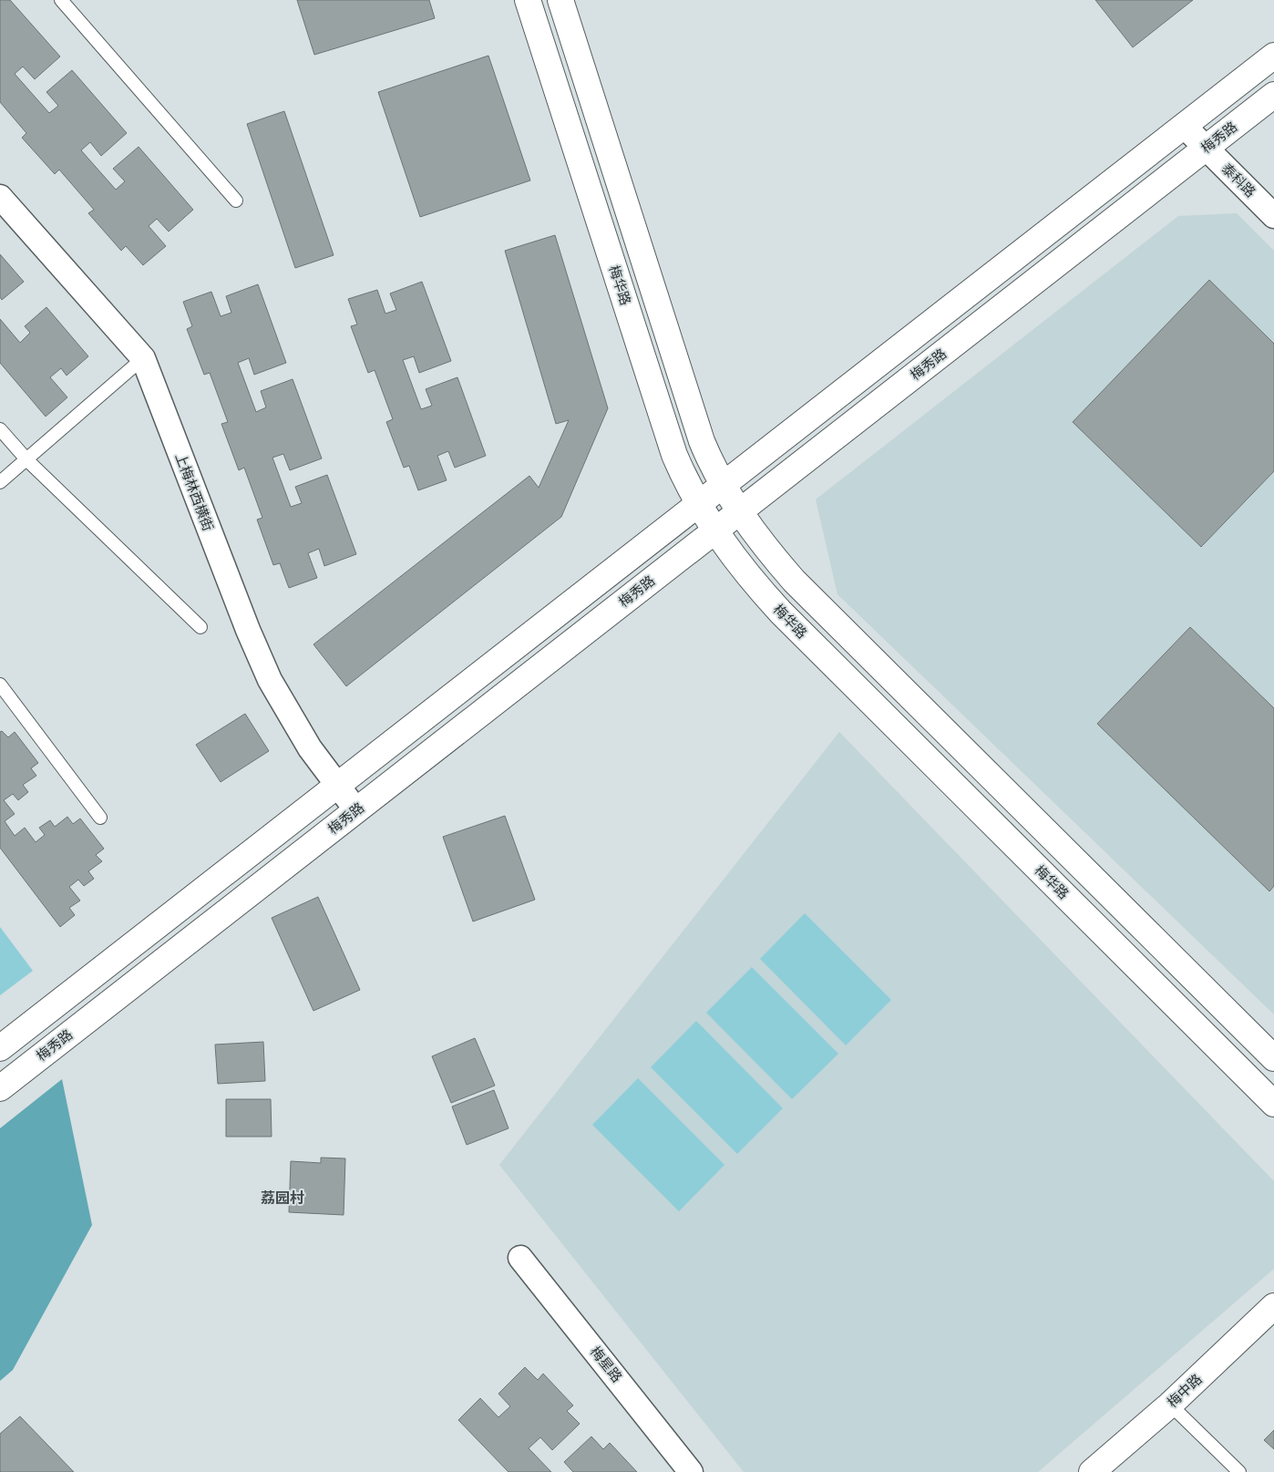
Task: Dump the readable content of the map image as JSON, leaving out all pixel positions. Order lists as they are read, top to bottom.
{
  "streets": {
    "street": [
      "梅秀路",
      "泰科路",
      "梅华路",
      "上梅林西横街",
      "梅星路",
      "梅中路"
    ]
  },
  "crossings": [
    ["梅秀路", "泰科路"],
    ["梅秀路", "梅华路"],
    ["梅秀路", "上梅林西横街"]
  ],
  "districts": ["荔园村"]
}
